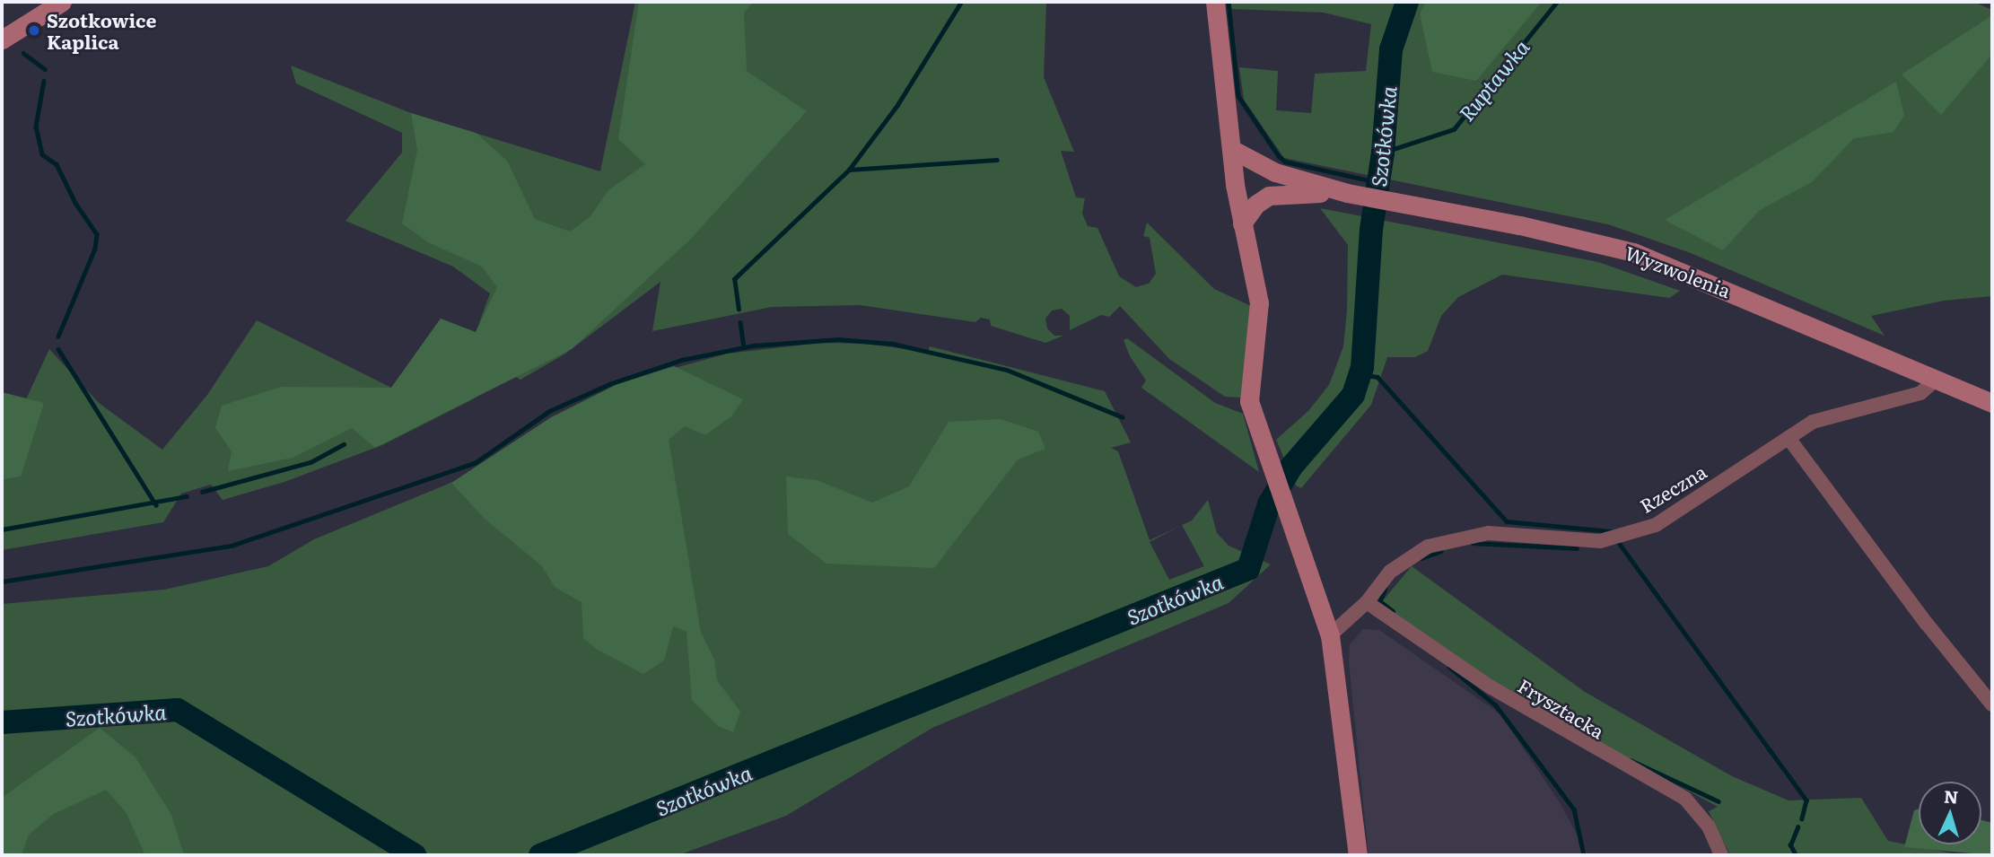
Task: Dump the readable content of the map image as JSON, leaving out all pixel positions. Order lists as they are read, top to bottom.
{
  "streets": {
    "street": ["Wyzwolenia", "Rzeczna", "Frysztacka"]
  },
  "crossings": [
    ["Wyzwolenia", "Rzeczna"],
    ["Rzeczna", "Frysztacka"]
  ],
  "water": ["Ruptawka", "Szotkówka"],
  "places": ["Szotkowice Kaplica"],
  "north": "top"
}
